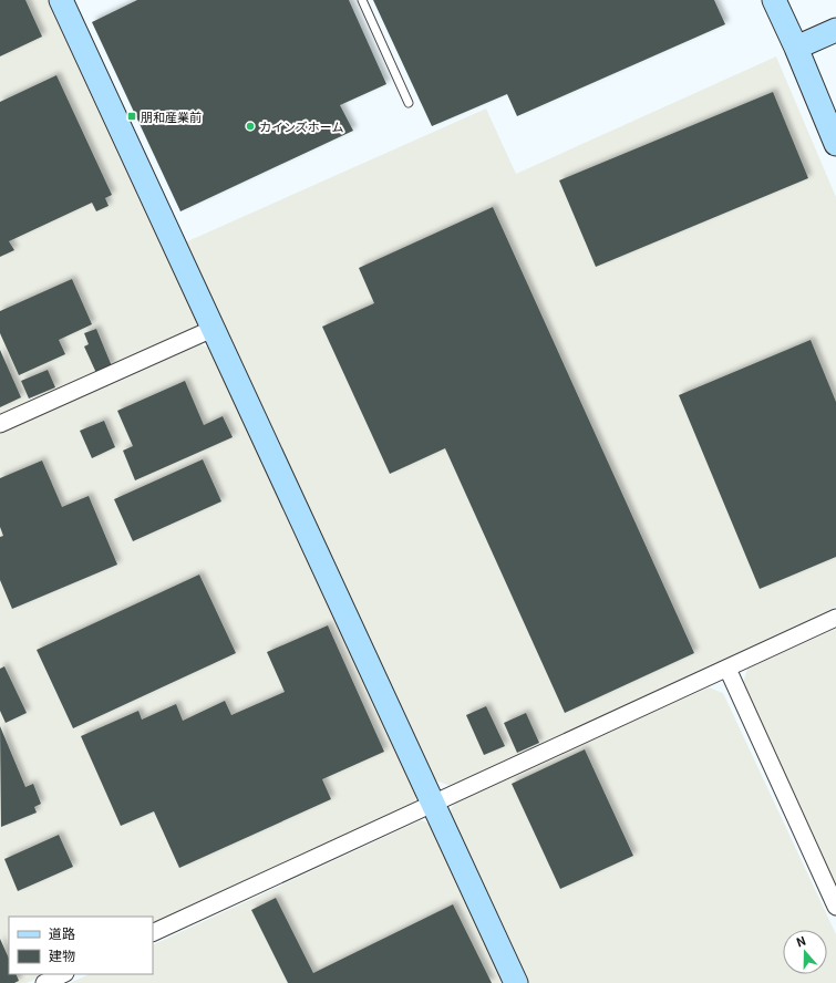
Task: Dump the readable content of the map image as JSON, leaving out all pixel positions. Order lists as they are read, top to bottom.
{
  "places": {
    "transit": ["朋和産業前"],
    "other": ["カインズホーム"]
  },
  "legend": ["道路", "建物"],
  "north": "top"
}
